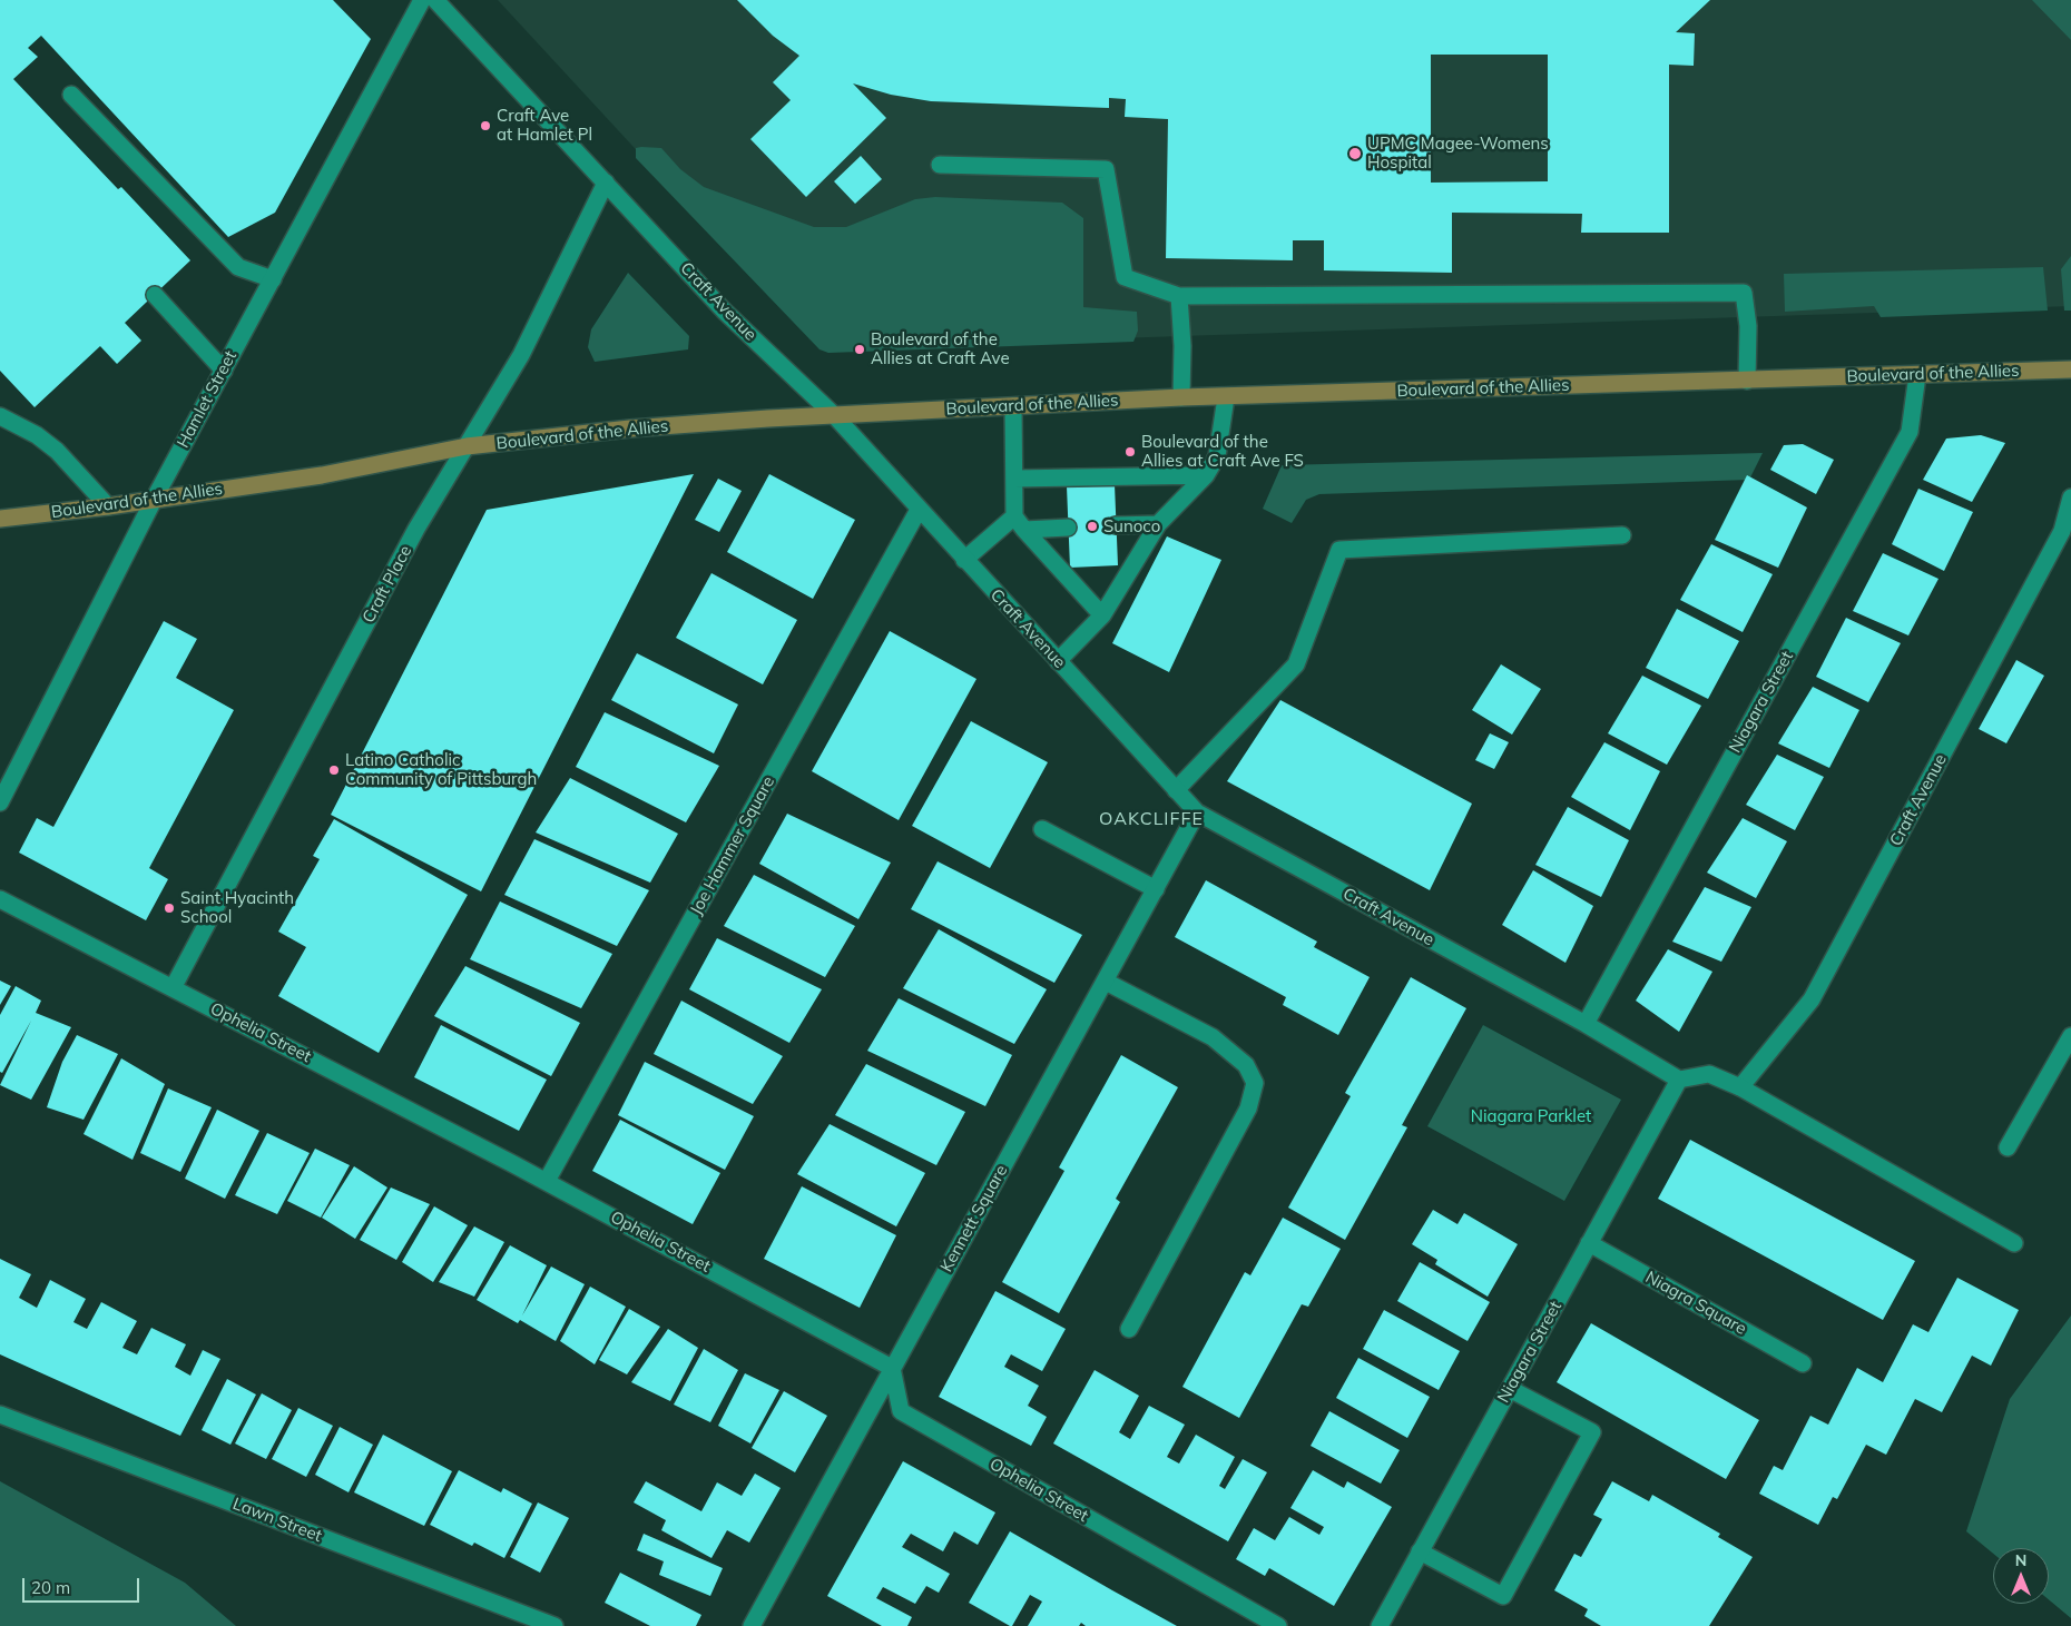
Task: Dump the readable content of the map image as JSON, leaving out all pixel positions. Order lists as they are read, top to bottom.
{
  "streets": {
    "main road": ["Boulevard of the Allies"],
    "street": [
      "Craft Avenue",
      "Hamlet Street",
      "Craft Place",
      "Niagara Street",
      "Joe Hammer Square",
      "Ophelia Street",
      "Kennett Square",
      "Niagra Square",
      "Lawn Street"
    ]
  },
  "crossings": [
    ["Craft Avenue", "Boulevard of the Allies"],
    ["Craft Avenue", "Craft Place"],
    ["Craft Avenue", "Niagara Street"],
    ["Craft Avenue", "Joe Hammer Square"],
    ["Craft Avenue", "Kennett Square"],
    ["Boulevard of the Allies", "Hamlet Street"],
    ["Boulevard of the Allies", "Craft Place"],
    ["Boulevard of the Allies", "Niagara Street"],
    ["Craft Place", "Ophelia Street"],
    ["Niagara Street", "Niagra Square"],
    ["Joe Hammer Square", "Ophelia Street"],
    ["Ophelia Street", "Kennett Square"]
  ],
  "districts": ["OAKCLIFFE"],
  "parks": ["Niagara Parklet"],
  "places": [
    "Craft Ave at Hamlet Pl",
    "UPMC Magee-Womens Hospital",
    "Boulevard of the Allies at Craft Ave",
    "Boulevard of the Allies at Craft Ave FS",
    "Sunoco",
    "Latino Catholic Community of Pittsburgh",
    "Saint Hyacinth School"
  ],
  "scale_bar": "20 m",
  "north": "top"
}
